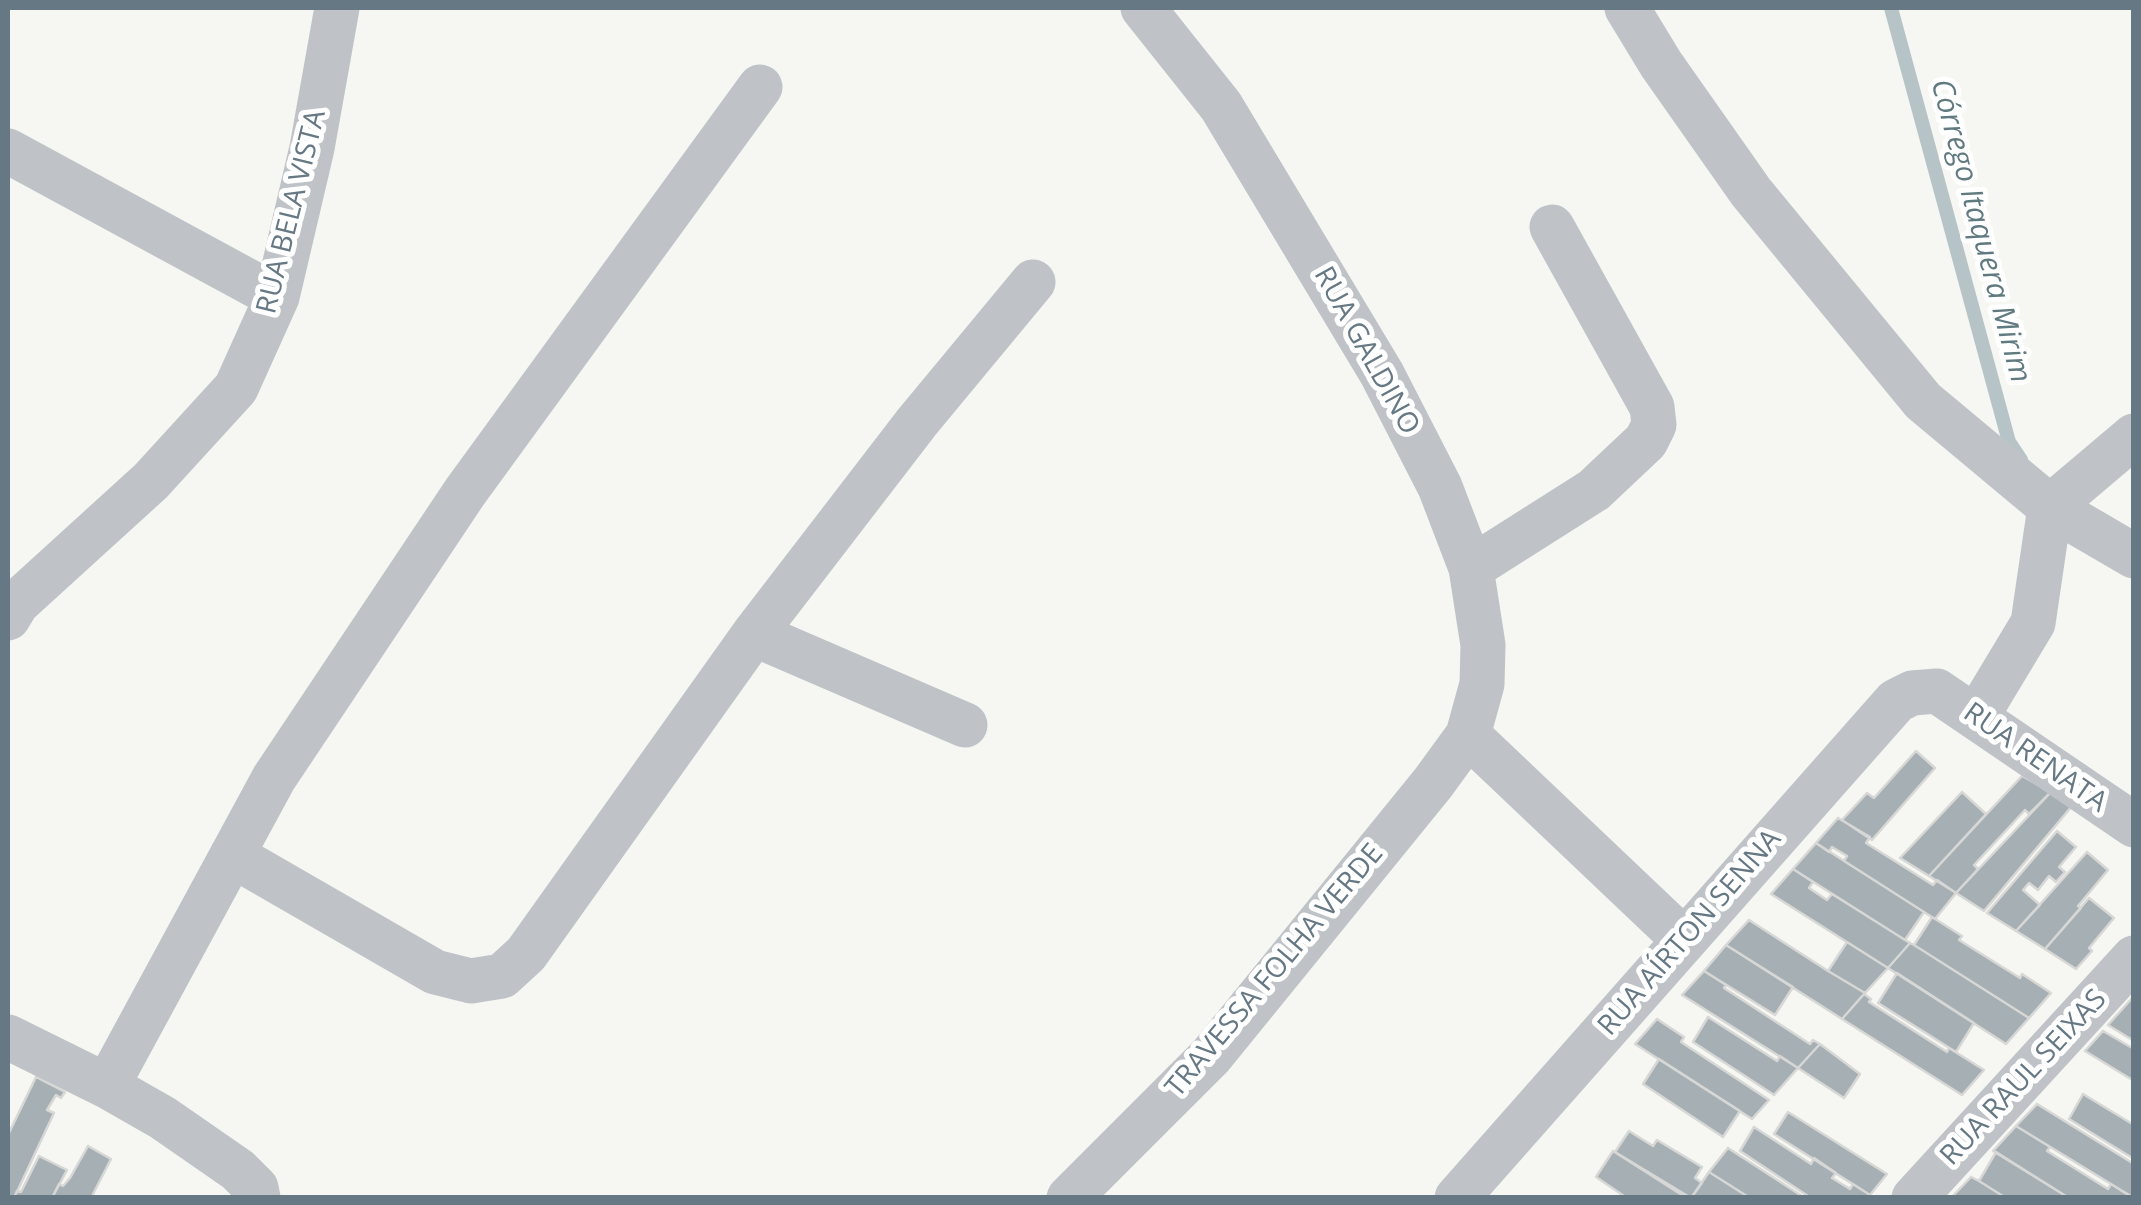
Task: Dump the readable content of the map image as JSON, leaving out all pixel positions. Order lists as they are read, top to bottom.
{
  "streets": {
    "street": [
      "RUA BELA VISTA",
      "RUA GALDINO",
      "RUA RENATA",
      "RUA AÍRTON SENNA",
      "TRAVESSA FOLHA VERDE",
      "RUA RAUL SEIXAS"
    ]
  },
  "crossings": [
    ["RUA GALDINO", "TRAVESSA FOLHA VERDE"],
    ["RUA RENATA", "RUA AÍRTON SENNA"]
  ],
  "water": ["Córrego Itaquera Mirim"]
}
